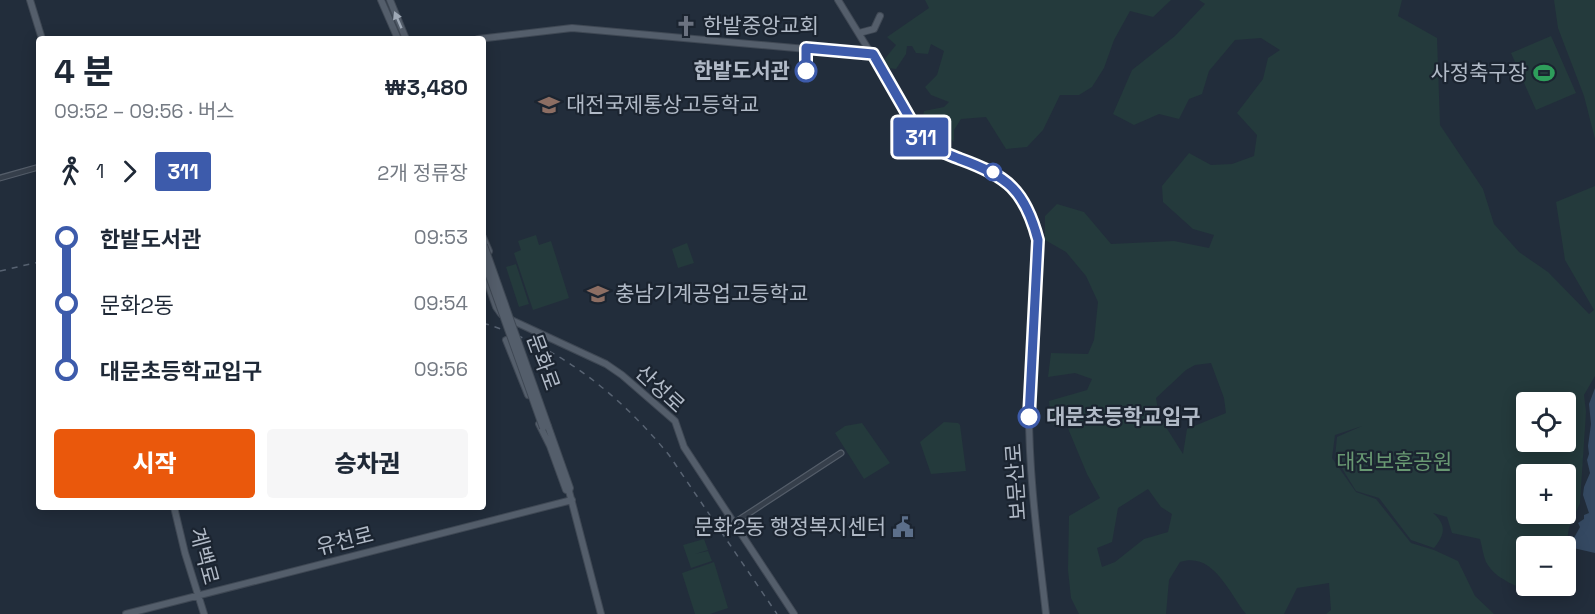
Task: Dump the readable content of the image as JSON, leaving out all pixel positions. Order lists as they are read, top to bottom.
{
  "streets": {
    "main road": [
      "문화로",
      "산성로",
      "보문산로",
      "유천로",
      "계백로"
    ]
  },
  "crossings": [
    ["문화로", "유천로"],
    ["유천로", "계백로"]
  ],
  "parks": ["대전보훈공원"],
  "places": {
    "church": ["한밭중앙교회"],
    "other": ["한밭도서관", "대문초등학교입구"],
    "sports": ["사정축구장"],
    "school or university": ["대전국제통상고등학교", "충남기계공업고등학교"],
    "public building": ["문화2동 행정복지센터"]
  },
  "lines": ["bus line 311"],
  "page": {
    "on_map": "311",
    "heading": ["4 분", "09:52 – 09:56 · 버스", "₩3,480"],
    "legs": ["1", "311", "2개 정류장"],
    "list": [
      {
        "name": "한밭도서관",
        "value": "09:53"
      },
      {
        "name": "문화2동",
        "value": "09:54"
      },
      {
        "name": "대문초등학교입구",
        "value": "09:56"
      }
    ],
    "map_buttons": ["+", "−"],
    "buttons": ["시작", "승차권"]
  }
}
